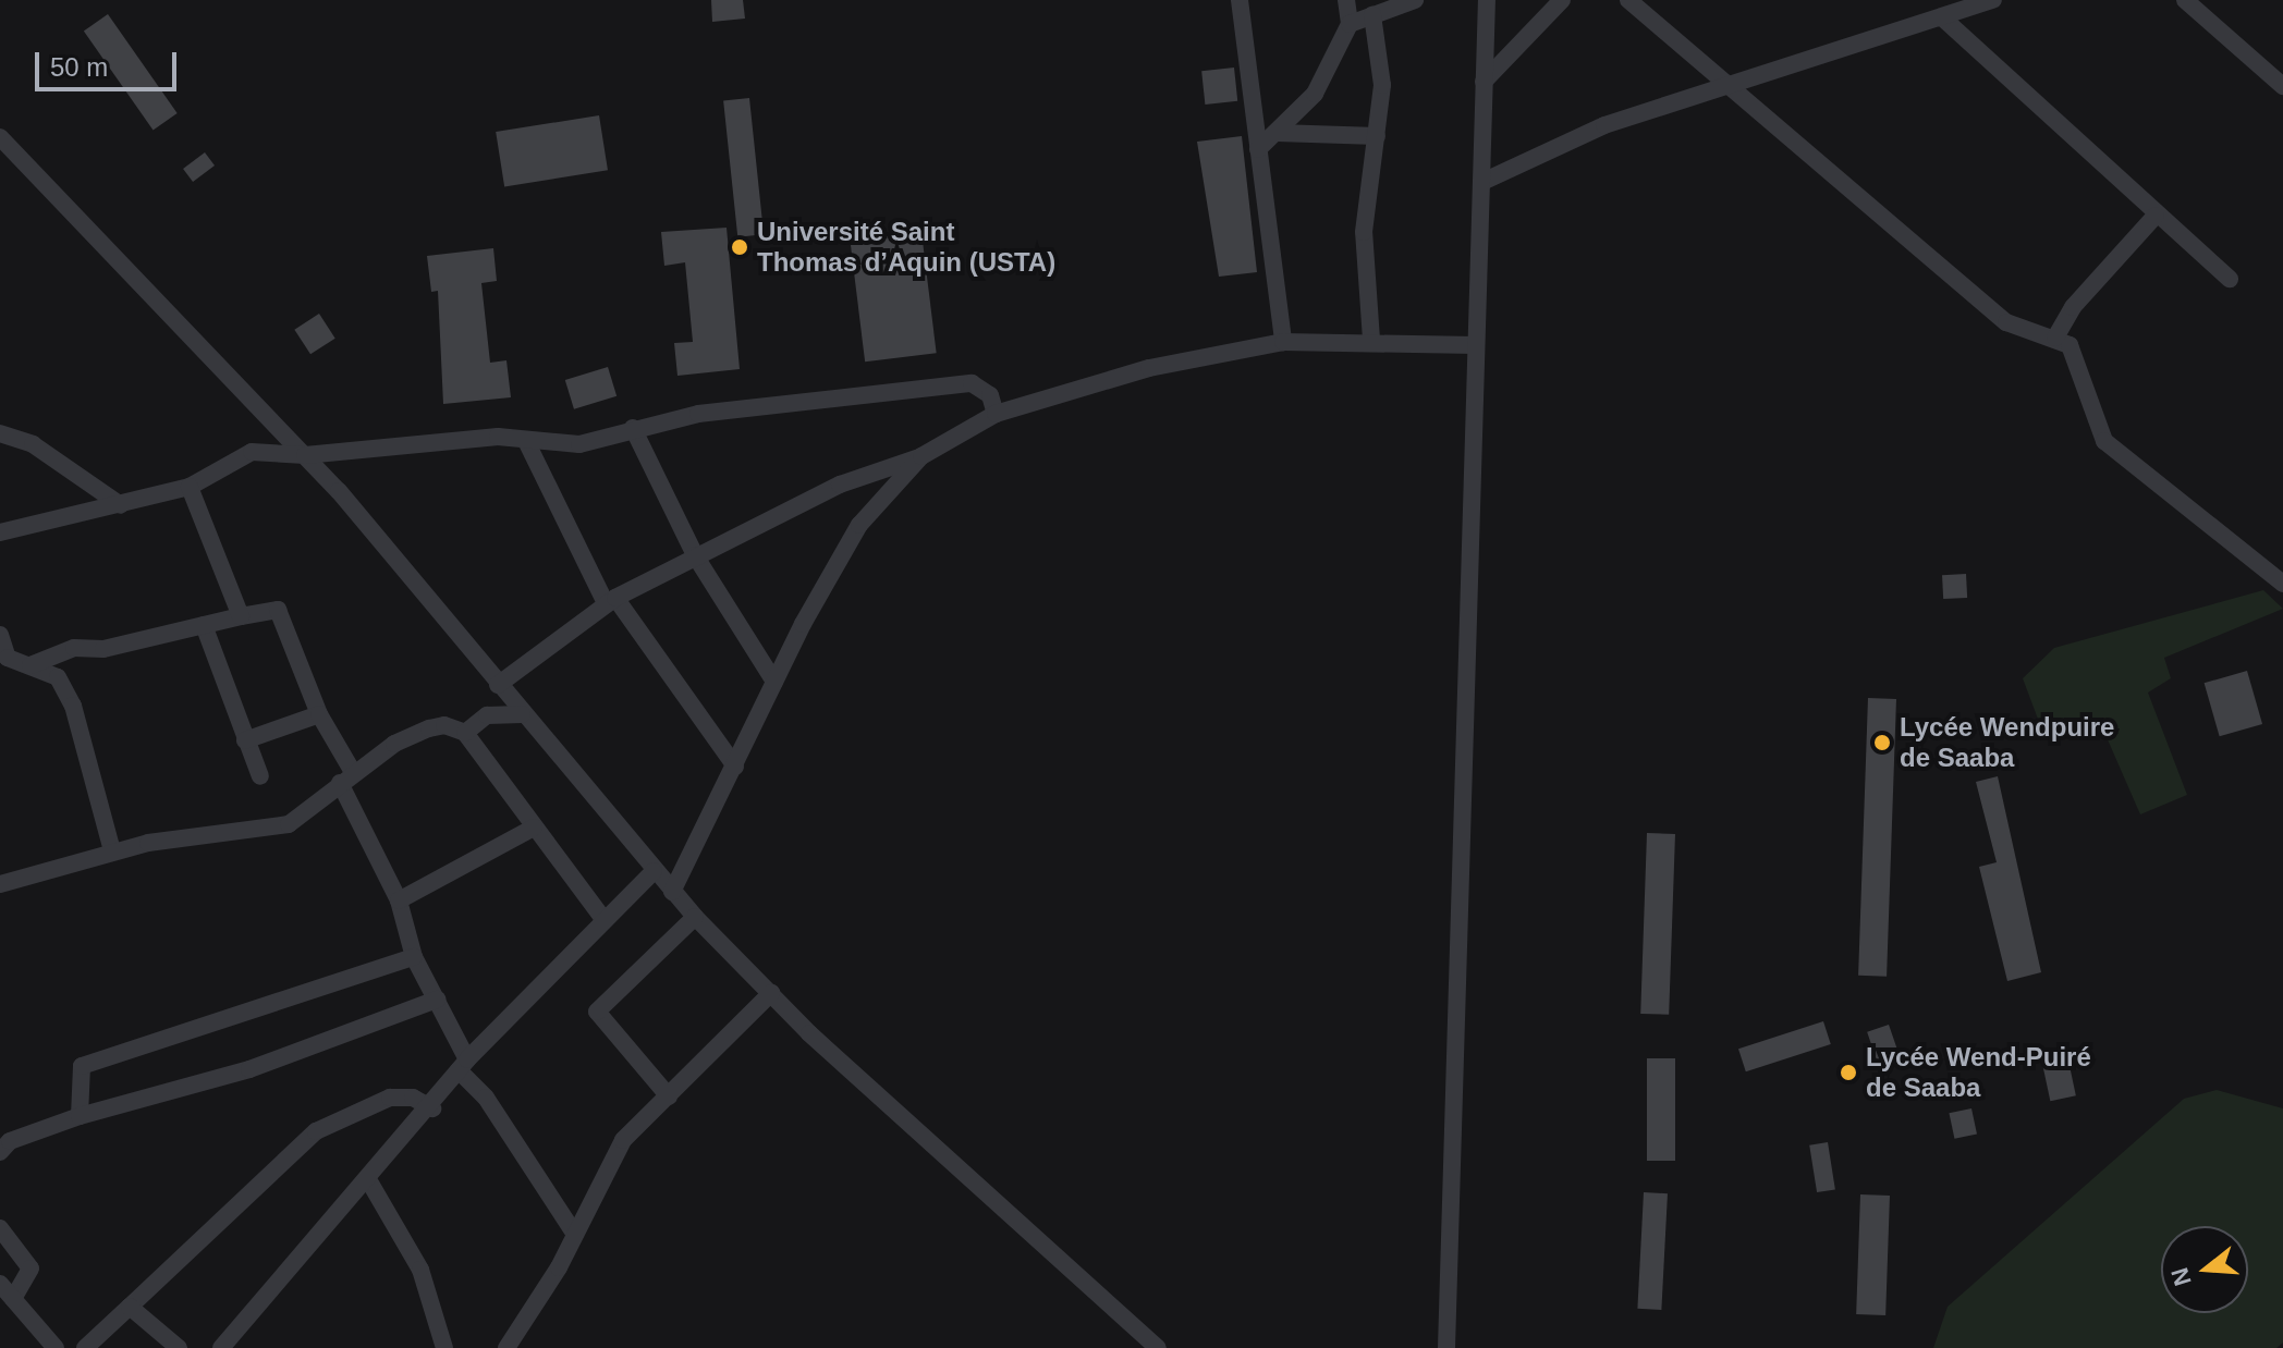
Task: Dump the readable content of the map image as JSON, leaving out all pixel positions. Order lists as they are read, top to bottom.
{
  "places": ["Université Saint Thomas d’Aquin (USTA)", "Lycée Wendpuire de Saaba", "Lycée Wend-Puiré de Saaba"],
  "scale_bar": "50 m",
  "north": "left"
}
